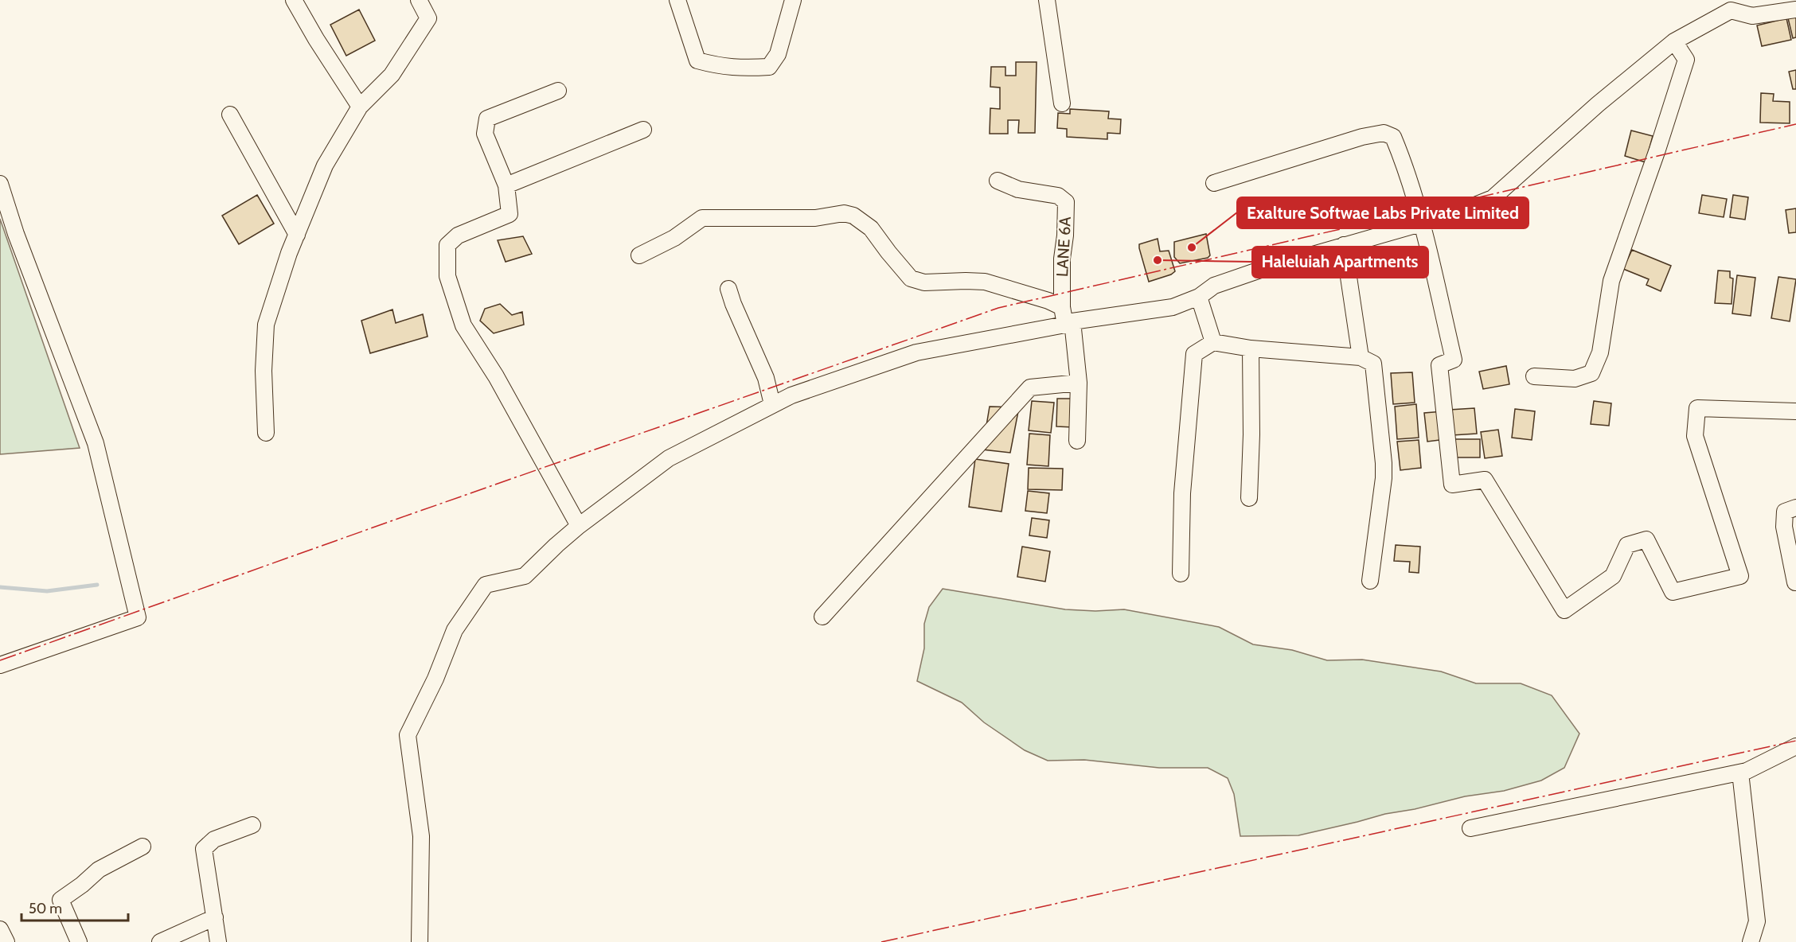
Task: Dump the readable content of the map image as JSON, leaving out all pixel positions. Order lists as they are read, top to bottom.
{
  "streets": {
    "street": ["LANE 6A"]
  },
  "places": ["Exalture Softwae Labs Private Limited", "Haleluiah Apartments"],
  "scale_bar": "50 m"
}
